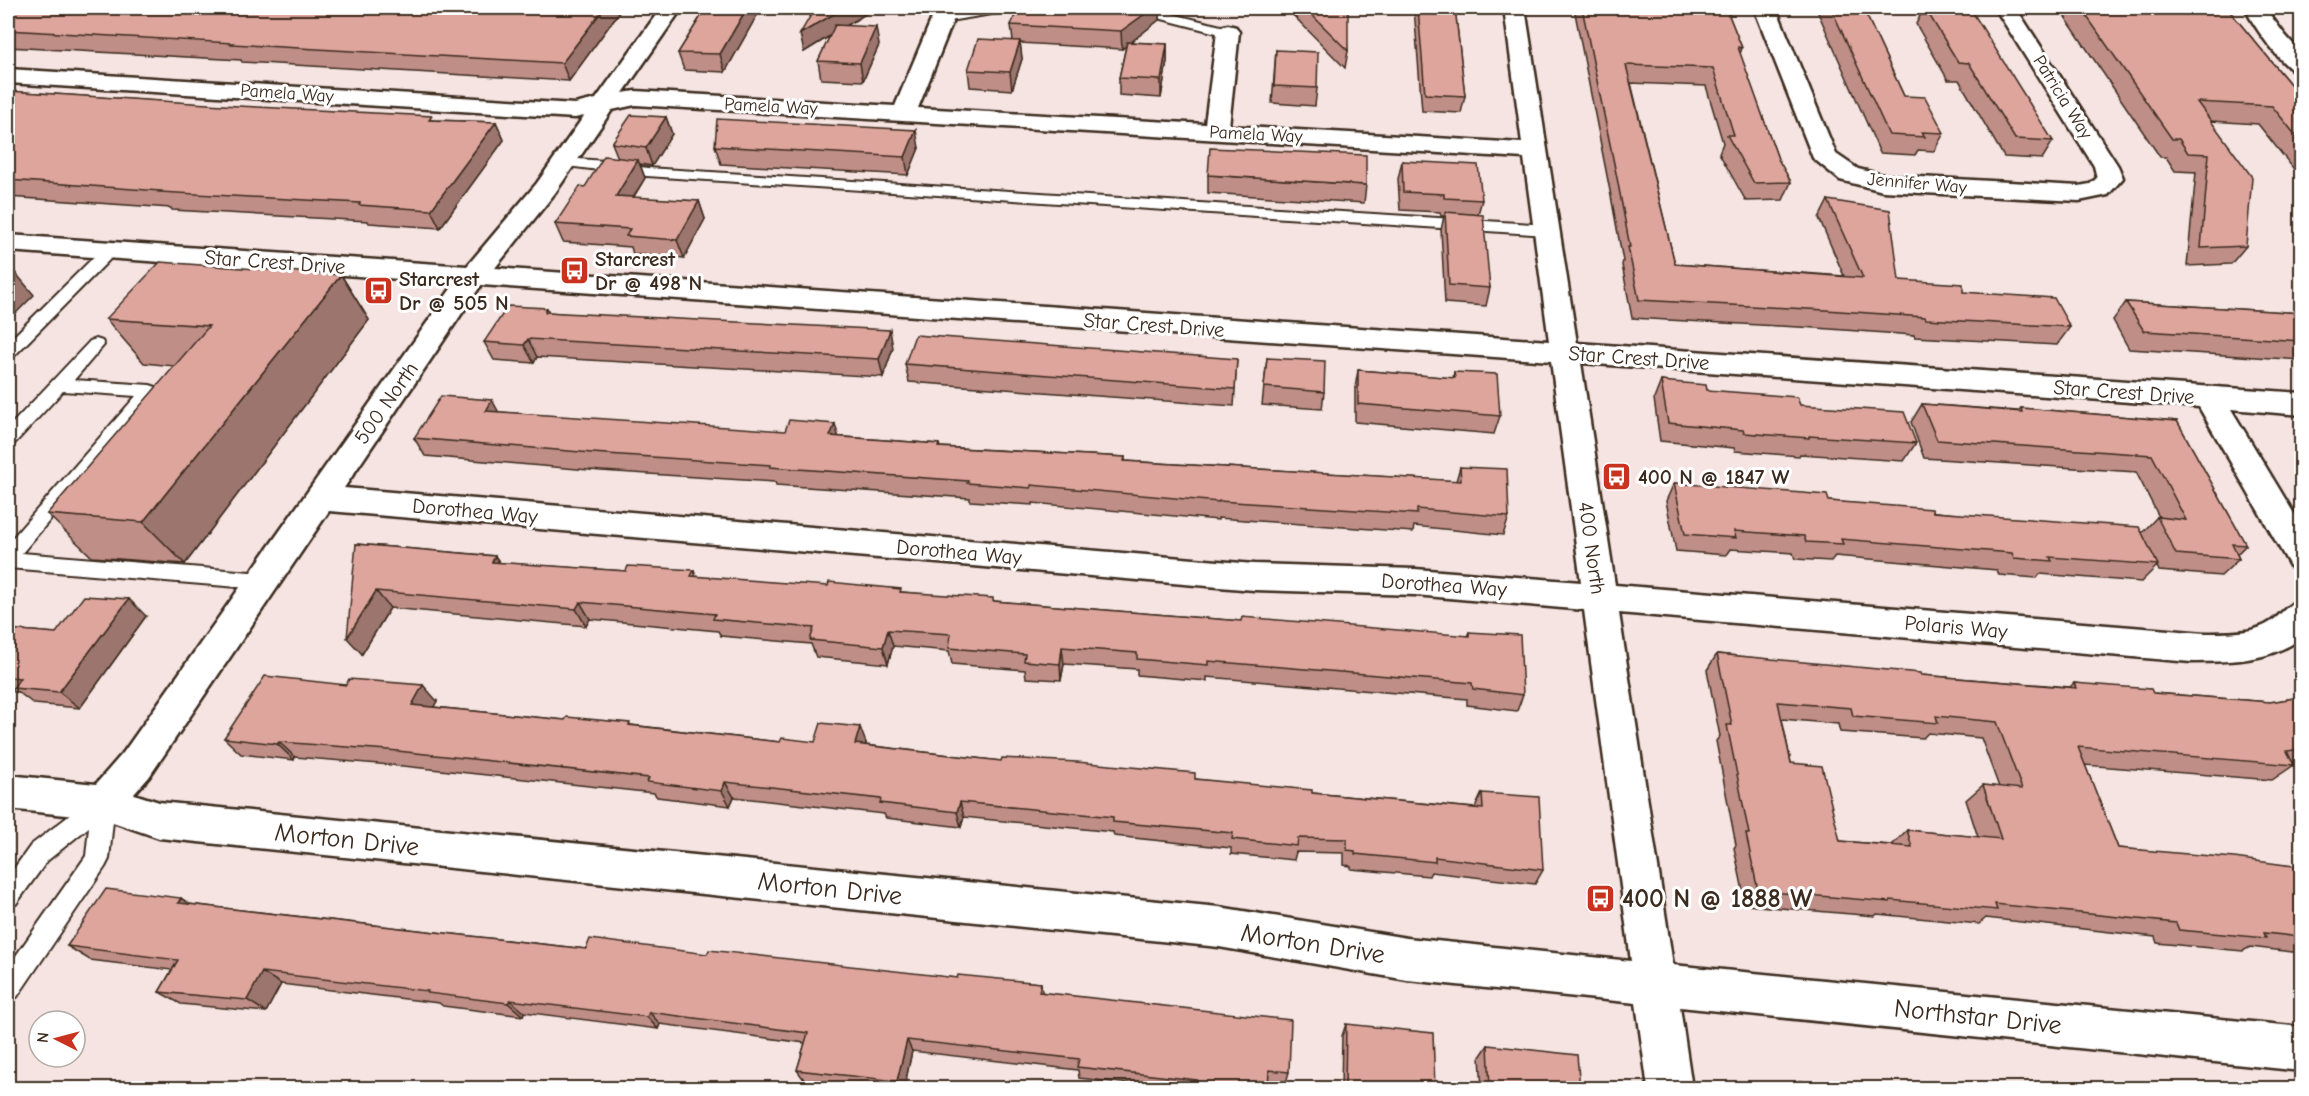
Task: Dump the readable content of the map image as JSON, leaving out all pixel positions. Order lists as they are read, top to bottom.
{
  "streets": {
    "street": [
      "Pamela Way",
      "Patricia Way",
      "Jennifer Way",
      "Star Crest Drive",
      "500 North",
      "Dorothea Way",
      "400 North",
      "Polaris Way",
      "Morton Drive",
      "Northstar Drive"
    ]
  },
  "crossings": [
    ["Pamela Way", "500 North"],
    ["Pamela Way", "400 North"],
    ["Patricia Way", "Jennifer Way"],
    ["Star Crest Drive", "500 North"],
    ["Star Crest Drive", "400 North"],
    ["500 North", "Dorothea Way"],
    ["500 North", "Morton Drive"],
    ["Dorothea Way", "400 North"],
    ["Dorothea Way", "Polaris Way"],
    ["400 North", "Polaris Way"],
    ["400 North", "Morton Drive"],
    ["400 North", "Northstar Drive"],
    ["Morton Drive", "Northstar Drive"]
  ],
  "places": {
    "bus stop": [
      "Starcrest Dr @ 498 N",
      "Starcrest Dr @ 505 N",
      "400 N @ 1847 W",
      "400 N @ 1888 W"
    ]
  },
  "north": "left"
}
